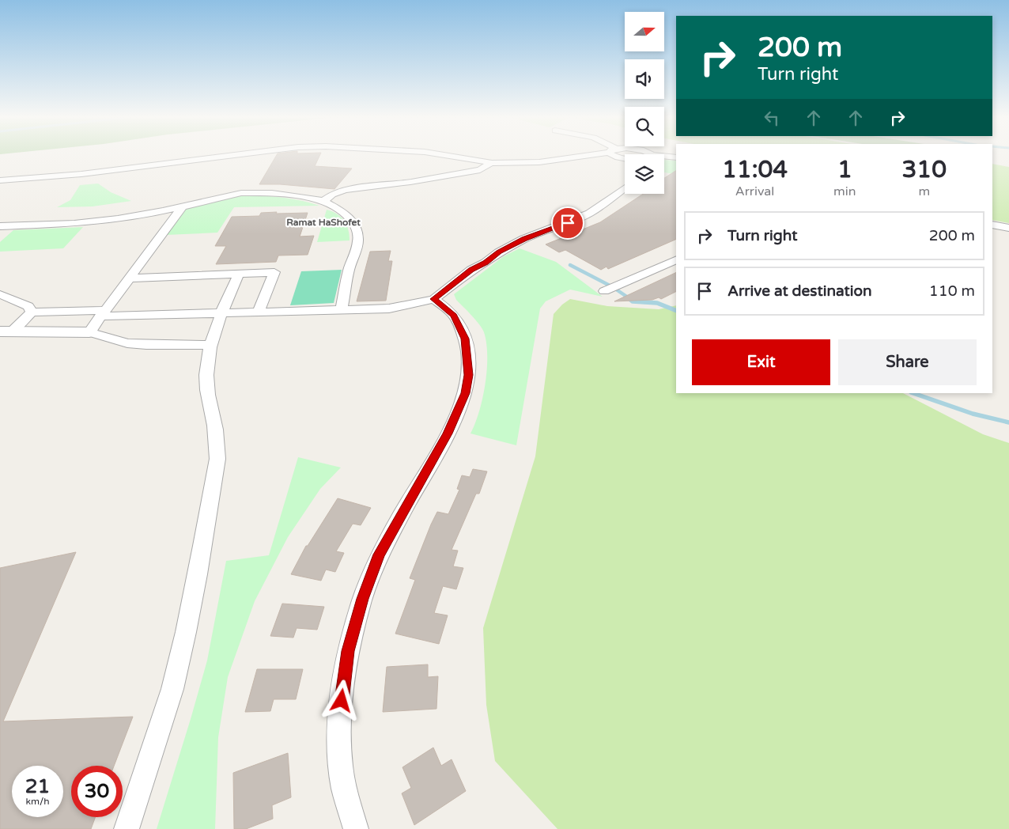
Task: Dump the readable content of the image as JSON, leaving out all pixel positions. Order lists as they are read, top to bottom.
{
  "districts": ["Ramat HaShofet"],
  "north": "right",
  "page": {
    "turn": ["200 m", "Turn right"],
    "eta": [
      "11:04",
      "Arrival",
      "1",
      "min",
      "310",
      "m"
    ],
    "list": [
      {
        "name": "Turn right",
        "value": "200 m"
      },
      {
        "name": "Arrive at destination",
        "value": "110 m"
      }
    ],
    "buttons": ["Exit", "Share"],
    "speed": "21 km/h",
    "limit": "30"
  }
}
